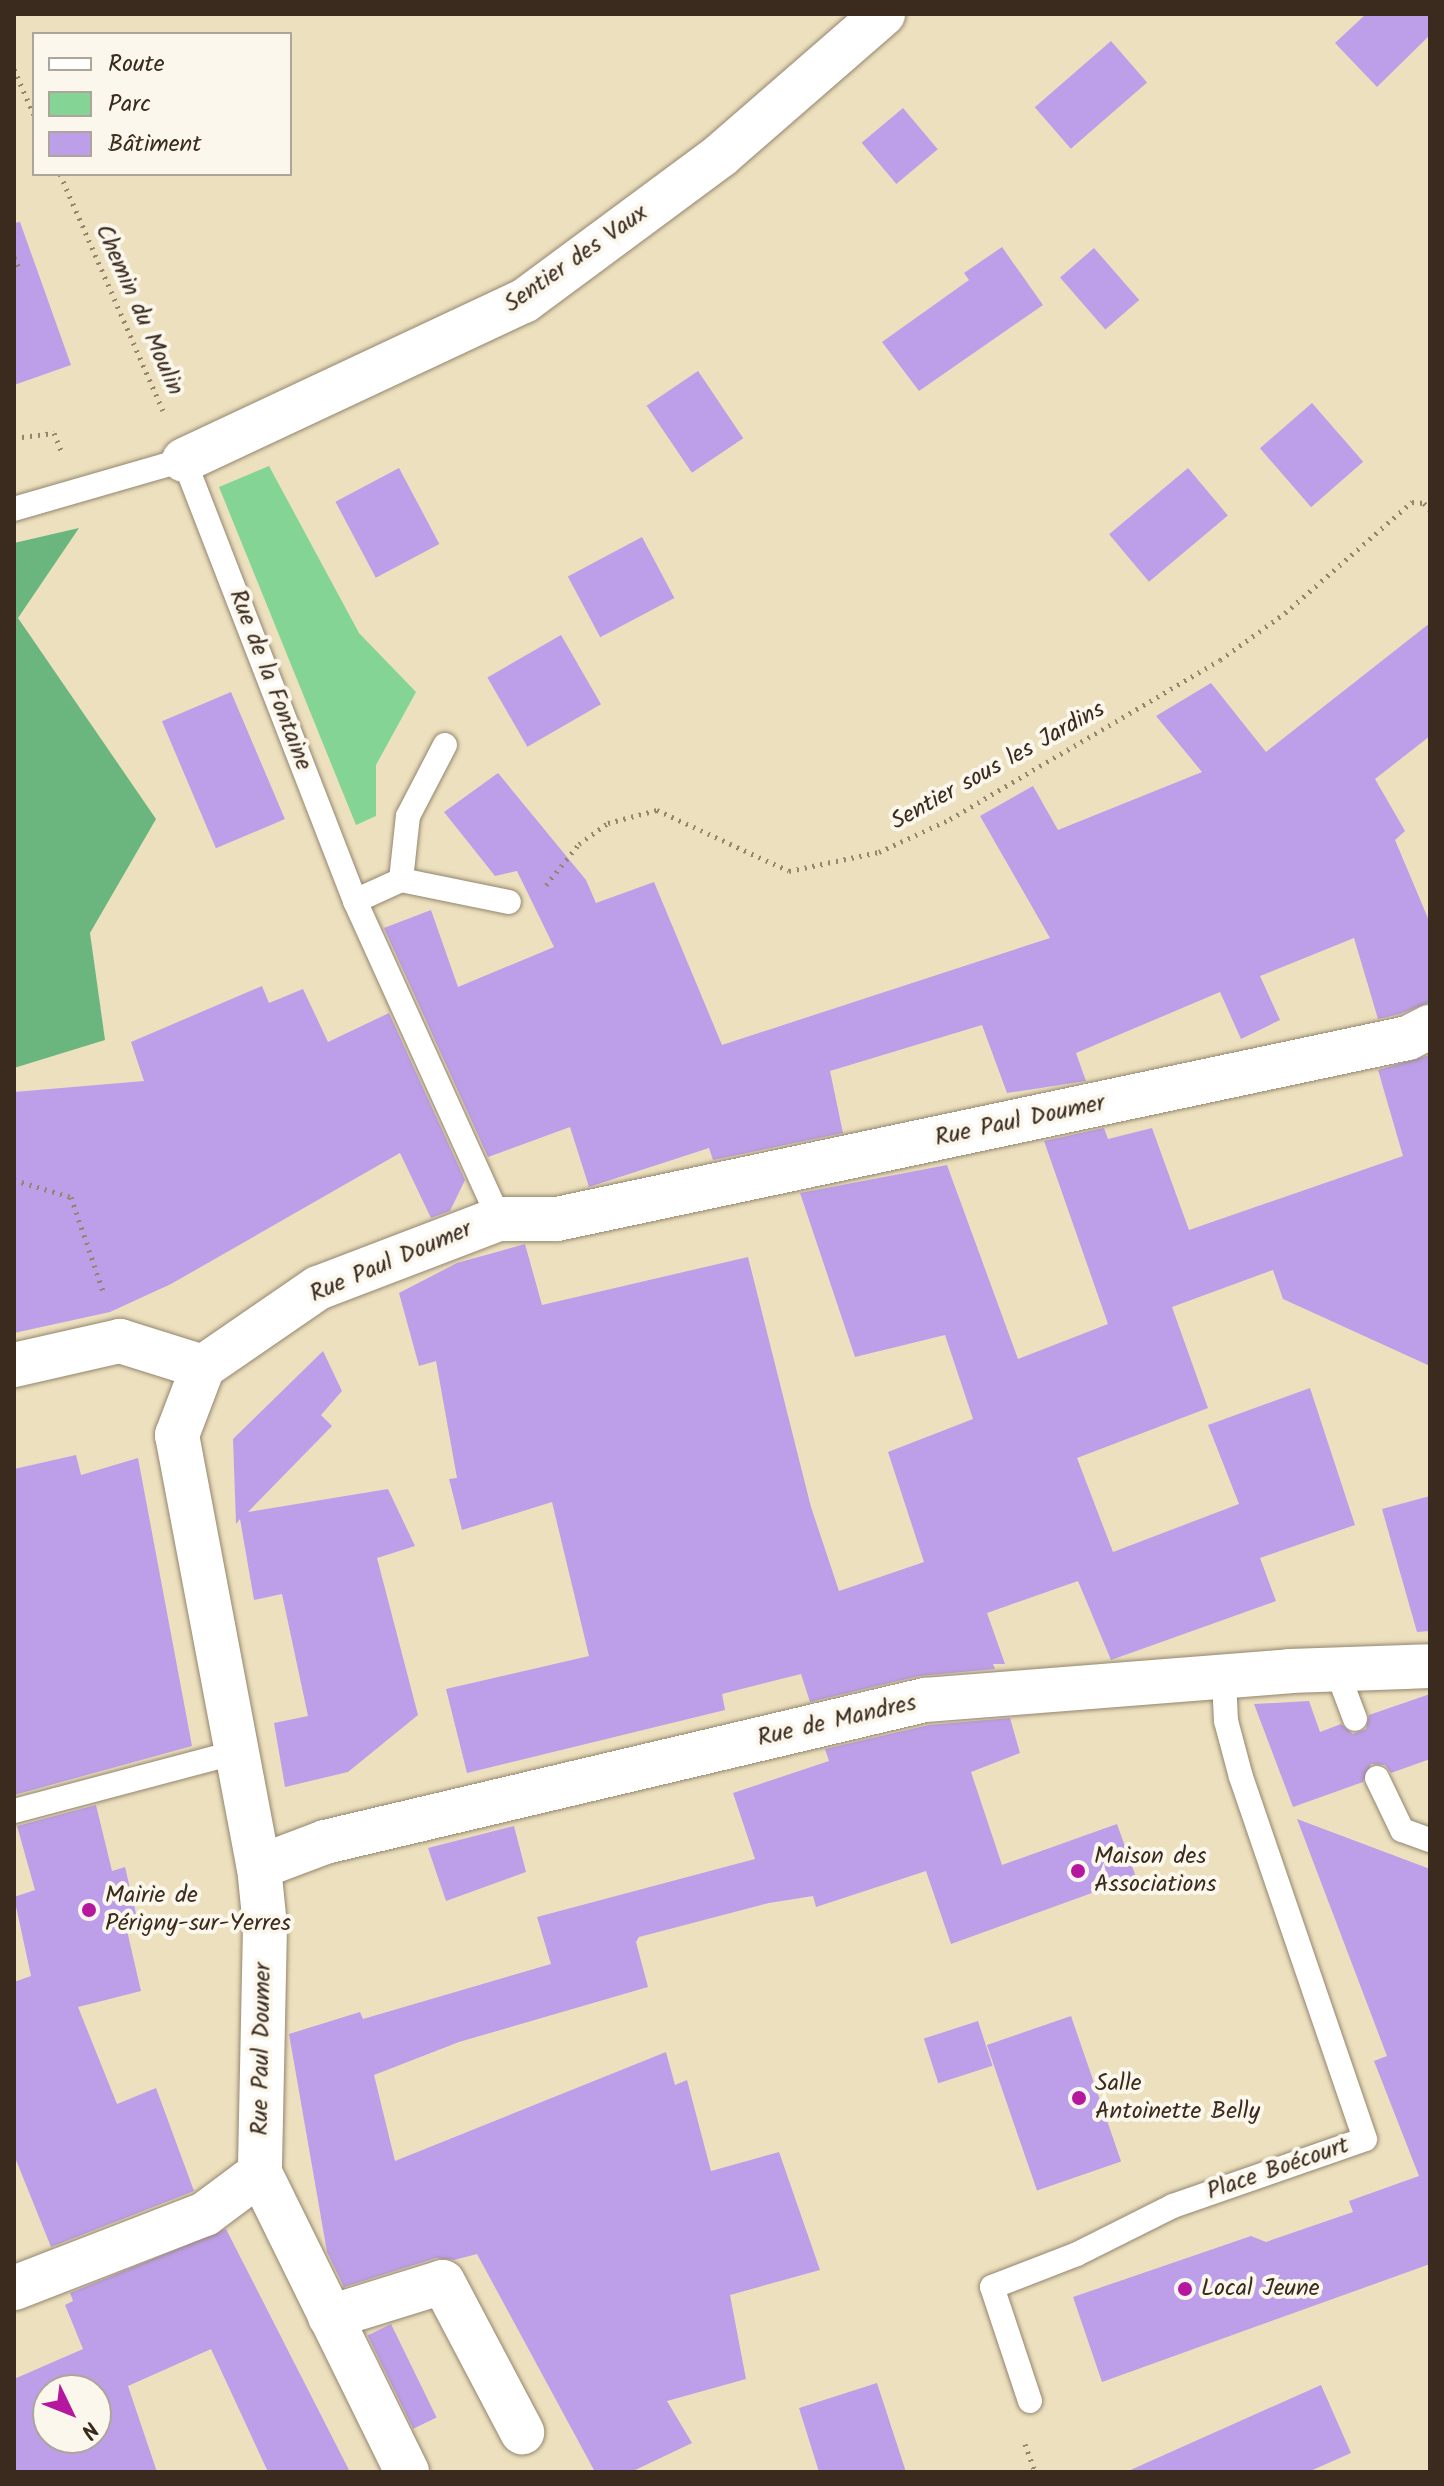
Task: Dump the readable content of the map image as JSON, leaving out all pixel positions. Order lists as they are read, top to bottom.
{
  "streets": {
    "street": ["Sentier des Vaux", "Rue Paul Doumer", "Rue de Mandres"],
    "lane": ["Rue de la Fontaine", "Place Boécourt"],
    "path": ["Chemin du Moulin", "Sentier sous les Jardins"]
  },
  "crossings": [
    ["Sentier des Vaux", "Chemin du Moulin"],
    ["Sentier des Vaux", "Rue de la Fontaine"],
    ["Chemin du Moulin", "Rue de la Fontaine"],
    ["Rue de la Fontaine", "Rue Paul Doumer"],
    ["Rue Paul Doumer", "Rue de Mandres"],
    ["Rue de Mandres", "Place Boécourt"]
  ],
  "places": [
    "Maison des Associations",
    "Mairie de Périgny-sur-Yerres",
    "Salle Antoinette Belly",
    "Local Jeune"
  ],
  "legend": ["Route", "Parc", "Bâtiment"],
  "north": "bottom right"
}
